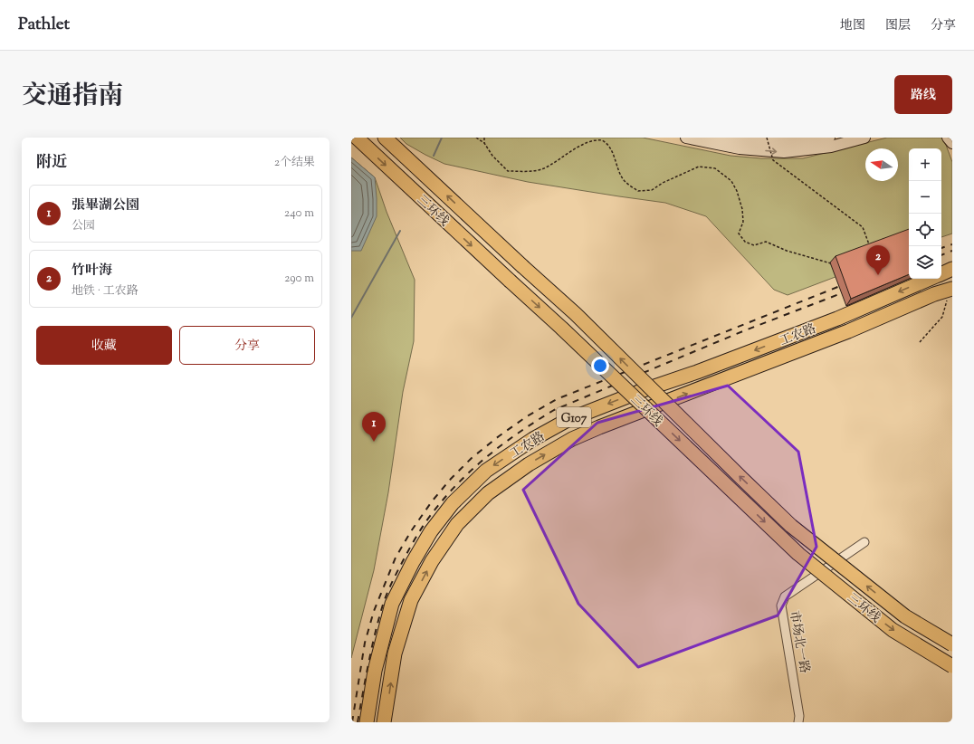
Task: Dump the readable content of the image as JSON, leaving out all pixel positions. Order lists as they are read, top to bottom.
{
  "streets": {
    "highway": ["三环线", "工农路", "G107"],
    "street": ["市场北一路"]
  },
  "north": "left",
  "page": {
    "header": "Pathlet",
    "nav": ["地图", "图层", "分享"],
    "title": "交通指南",
    "buttons": [
      "路线",
      ["收藏", "分享"]
    ],
    "heading": ["附近", "2个结果"],
    "map_buttons": ["+", "−"],
    "list": [
      {
        "mark": "1",
        "name": "張畢湖公園",
        "note": "公园",
        "value": "240 m"
      },
      {
        "mark": "2",
        "name": "竹叶海",
        "note": "地铁 · 工农路",
        "value": "290 m"
      }
    ],
    "pins": ["2", "1"]
  }
}
